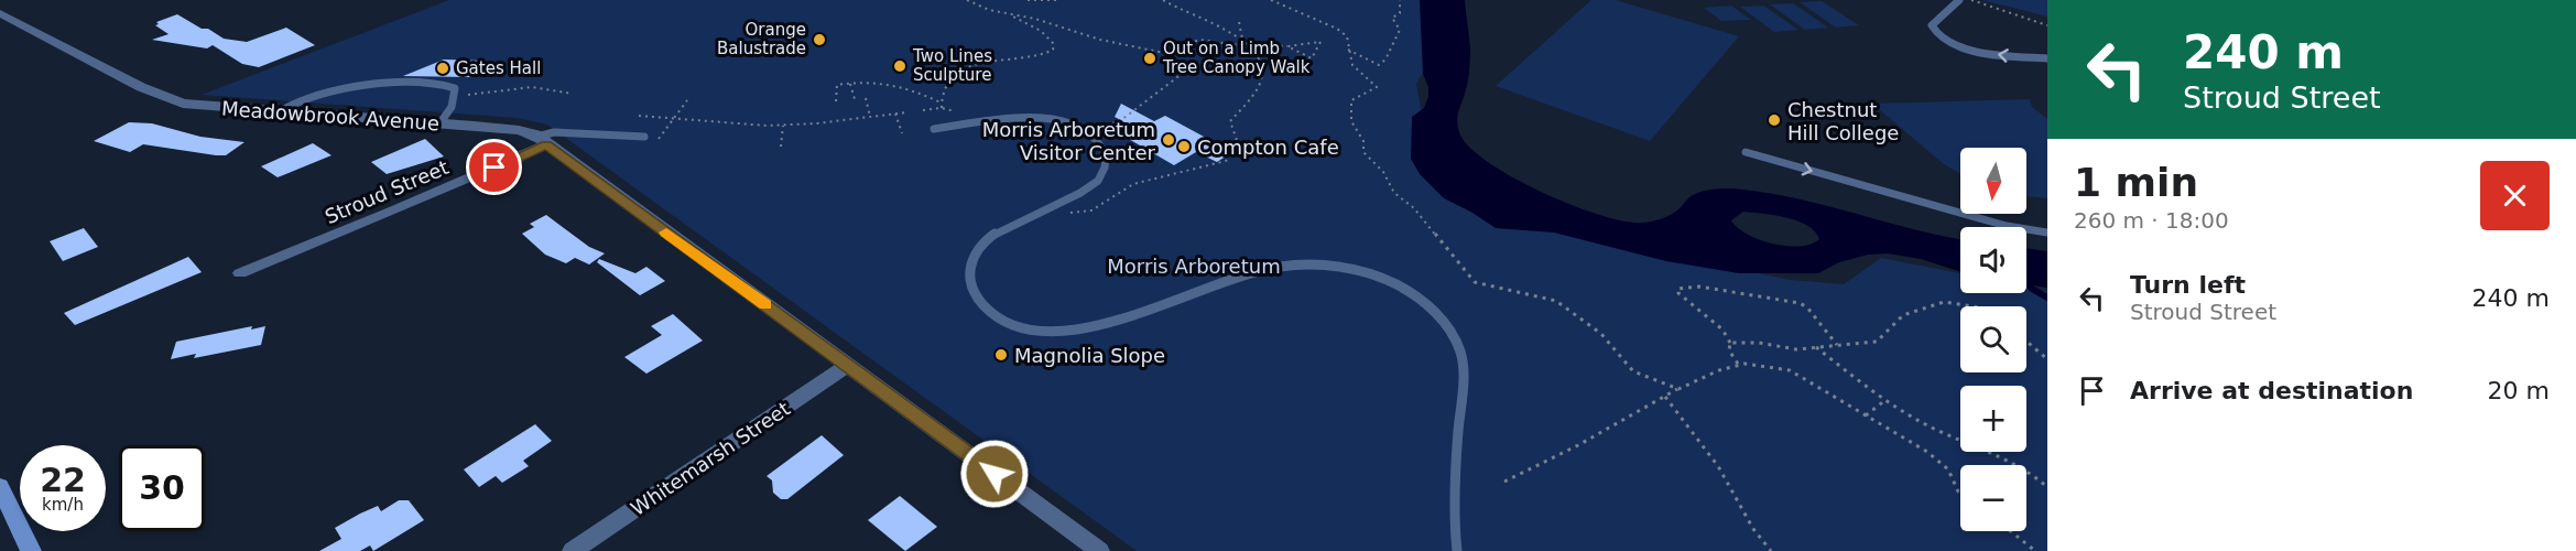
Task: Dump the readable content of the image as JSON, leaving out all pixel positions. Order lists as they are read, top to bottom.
{
  "streets": {
    "street": ["Meadowbrook Avenue", "Stroud Street", "Whitemarsh Street"]
  },
  "crossings": [
    ["Meadowbrook Avenue", "Stroud Street"],
    ["Meadowbrook Avenue", "Whitemarsh Street"]
  ],
  "parks": ["Morris Arboretum"],
  "places": [
    "Orange Balustrade",
    "Out on a Limb Tree Canopy Walk",
    "Two Lines Sculpture",
    "Gates Hall",
    "Chestnut Hill College",
    "Morris Arboretum Visitor Center",
    "Compton Cafe",
    "Magnolia Slope"
  ],
  "north": "bottom",
  "page": {
    "turn": ["240 m", "Stroud Street"],
    "heading": ["1 min", "260 m · 18:00"],
    "map_buttons": ["+", "−"],
    "list": [
      {
        "name": "Turn left",
        "note": "Stroud Street",
        "value": "240 m"
      },
      {
        "name": "Arrive at destination",
        "value": "20 m"
      }
    ],
    "speed": "22 km/h",
    "limit": "30"
  }
}
